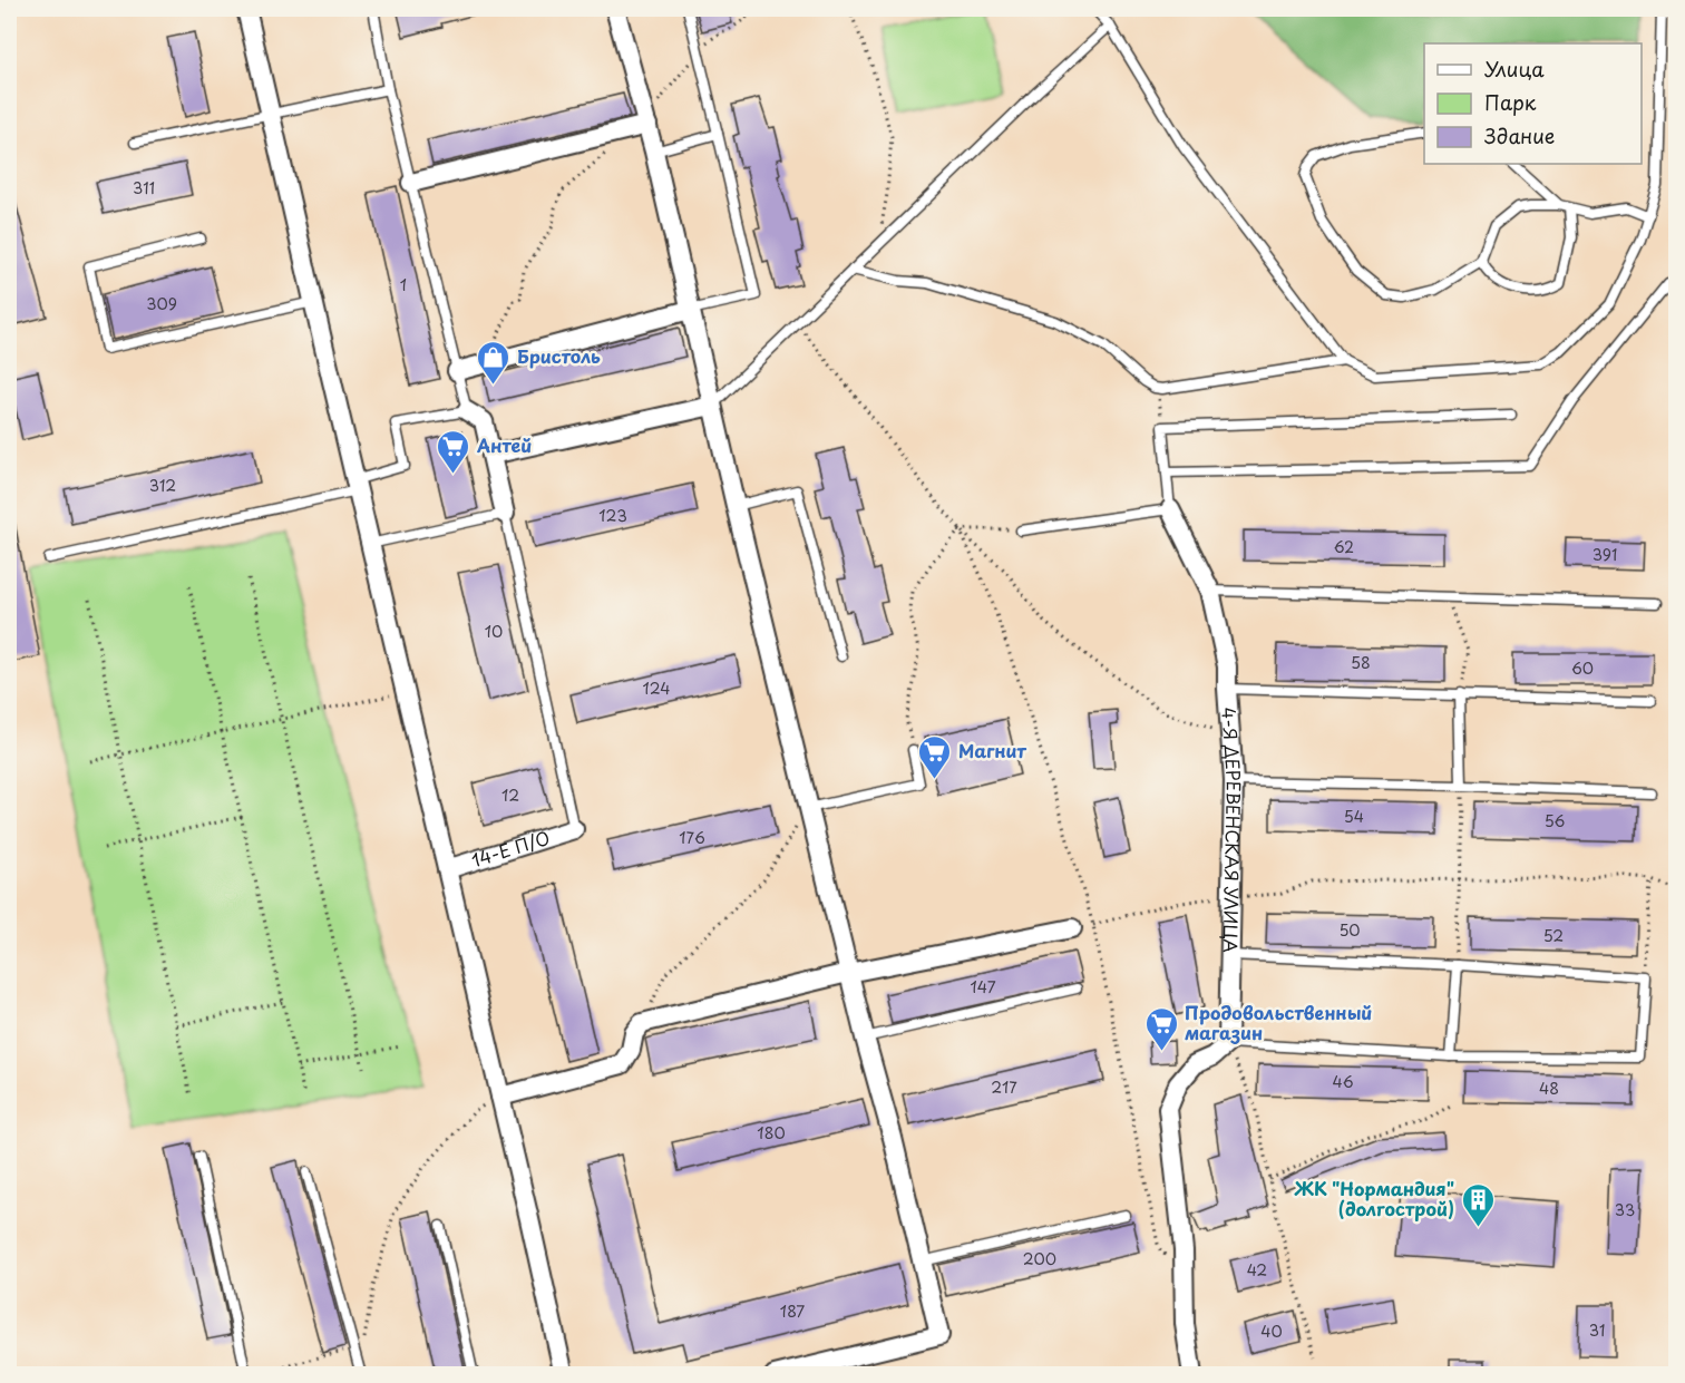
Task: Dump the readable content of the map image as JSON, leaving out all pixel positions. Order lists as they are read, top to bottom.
{
  "streets": {
    "street": ["4-Я ДЕРЕВЕНСКАЯ УЛИЦА", "14-Е П/О"]
  },
  "places": {
    "shop": ["Бристоль"],
    "supermarket": ["Антей", "Магнит", "Продовольственный магазин"],
    "building": ["ЖК \"Нормандия\" (долгострой)"]
  },
  "house_numbers": [
    "311",
    "1",
    "309",
    "312",
    "123",
    "62",
    "391",
    "10",
    "58",
    "60",
    "124",
    "12",
    "54",
    "56",
    "176",
    "50",
    "52",
    "147",
    "46",
    "217",
    "48",
    "180",
    "33",
    "200",
    "42",
    "187",
    "31",
    "40"
  ],
  "legend": ["Улица", "Парк", "Здание"]
}
